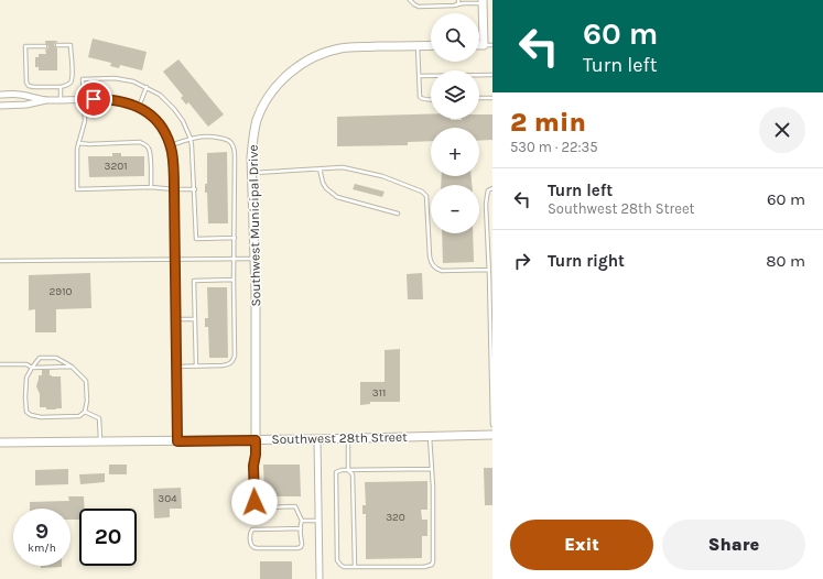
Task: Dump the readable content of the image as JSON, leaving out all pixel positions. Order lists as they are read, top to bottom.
{
  "streets": {
    "street": ["Southwest Municipal Drive", "Southwest 28th Street"]
  },
  "crossings": [
    ["Southwest Municipal Drive", "Southwest 28th Street"]
  ],
  "house_numbers": [
    "3201",
    "2910",
    "311",
    "304",
    "320"
  ],
  "page": {
    "turn": ["60 m", "Turn left"],
    "map_buttons": ["+", "−"],
    "heading": ["2 min", "530 m · 22:35"],
    "list": [
      {
        "name": "Turn left",
        "note": "Southwest 28th Street",
        "value": "60 m"
      },
      {
        "name": "Turn right",
        "value": "80 m"
      }
    ],
    "speed": "9 km/h",
    "limit": "20",
    "buttons": ["Exit", "Share"]
  }
}
